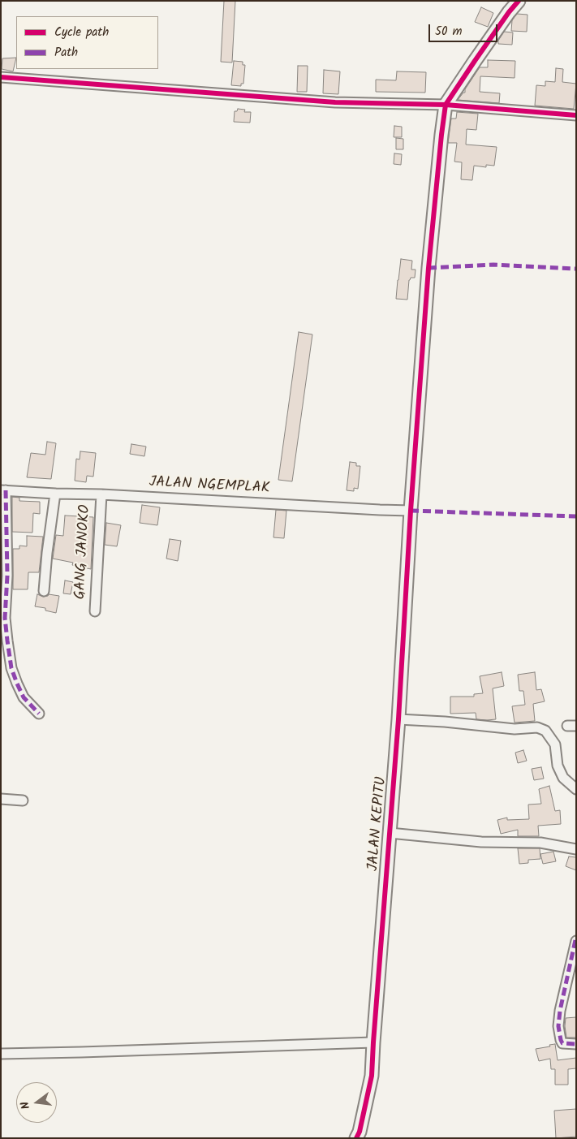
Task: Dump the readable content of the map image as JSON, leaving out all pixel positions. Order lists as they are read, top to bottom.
{
  "streets": {
    "street": ["JALAN NGEMPLAK", "GANG JANOKO", "JALAN KEPITU"]
  },
  "crossings": [
    ["JALAN NGEMPLAK", "GANG JANOKO"],
    ["JALAN NGEMPLAK", "JALAN KEPITU"]
  ],
  "legend": ["Cycle path", "Path"],
  "scale_bar": "50 m",
  "north": "left"
}
